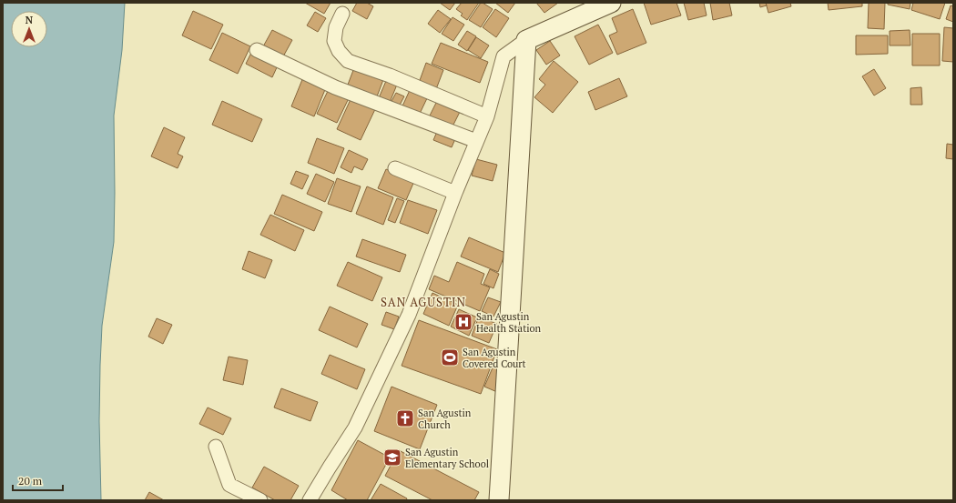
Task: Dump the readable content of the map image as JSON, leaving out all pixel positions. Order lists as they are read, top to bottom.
{
  "districts": ["SAN AGUSTIN"],
  "places": {
    "hospital": ["San Agustin Health Station"],
    "sports": ["San Agustin Covered Court"],
    "church": ["San Agustin Church"],
    "school or university": ["San Agustin Elementary School"]
  },
  "scale_bar": "20 m",
  "north": "top"
}
